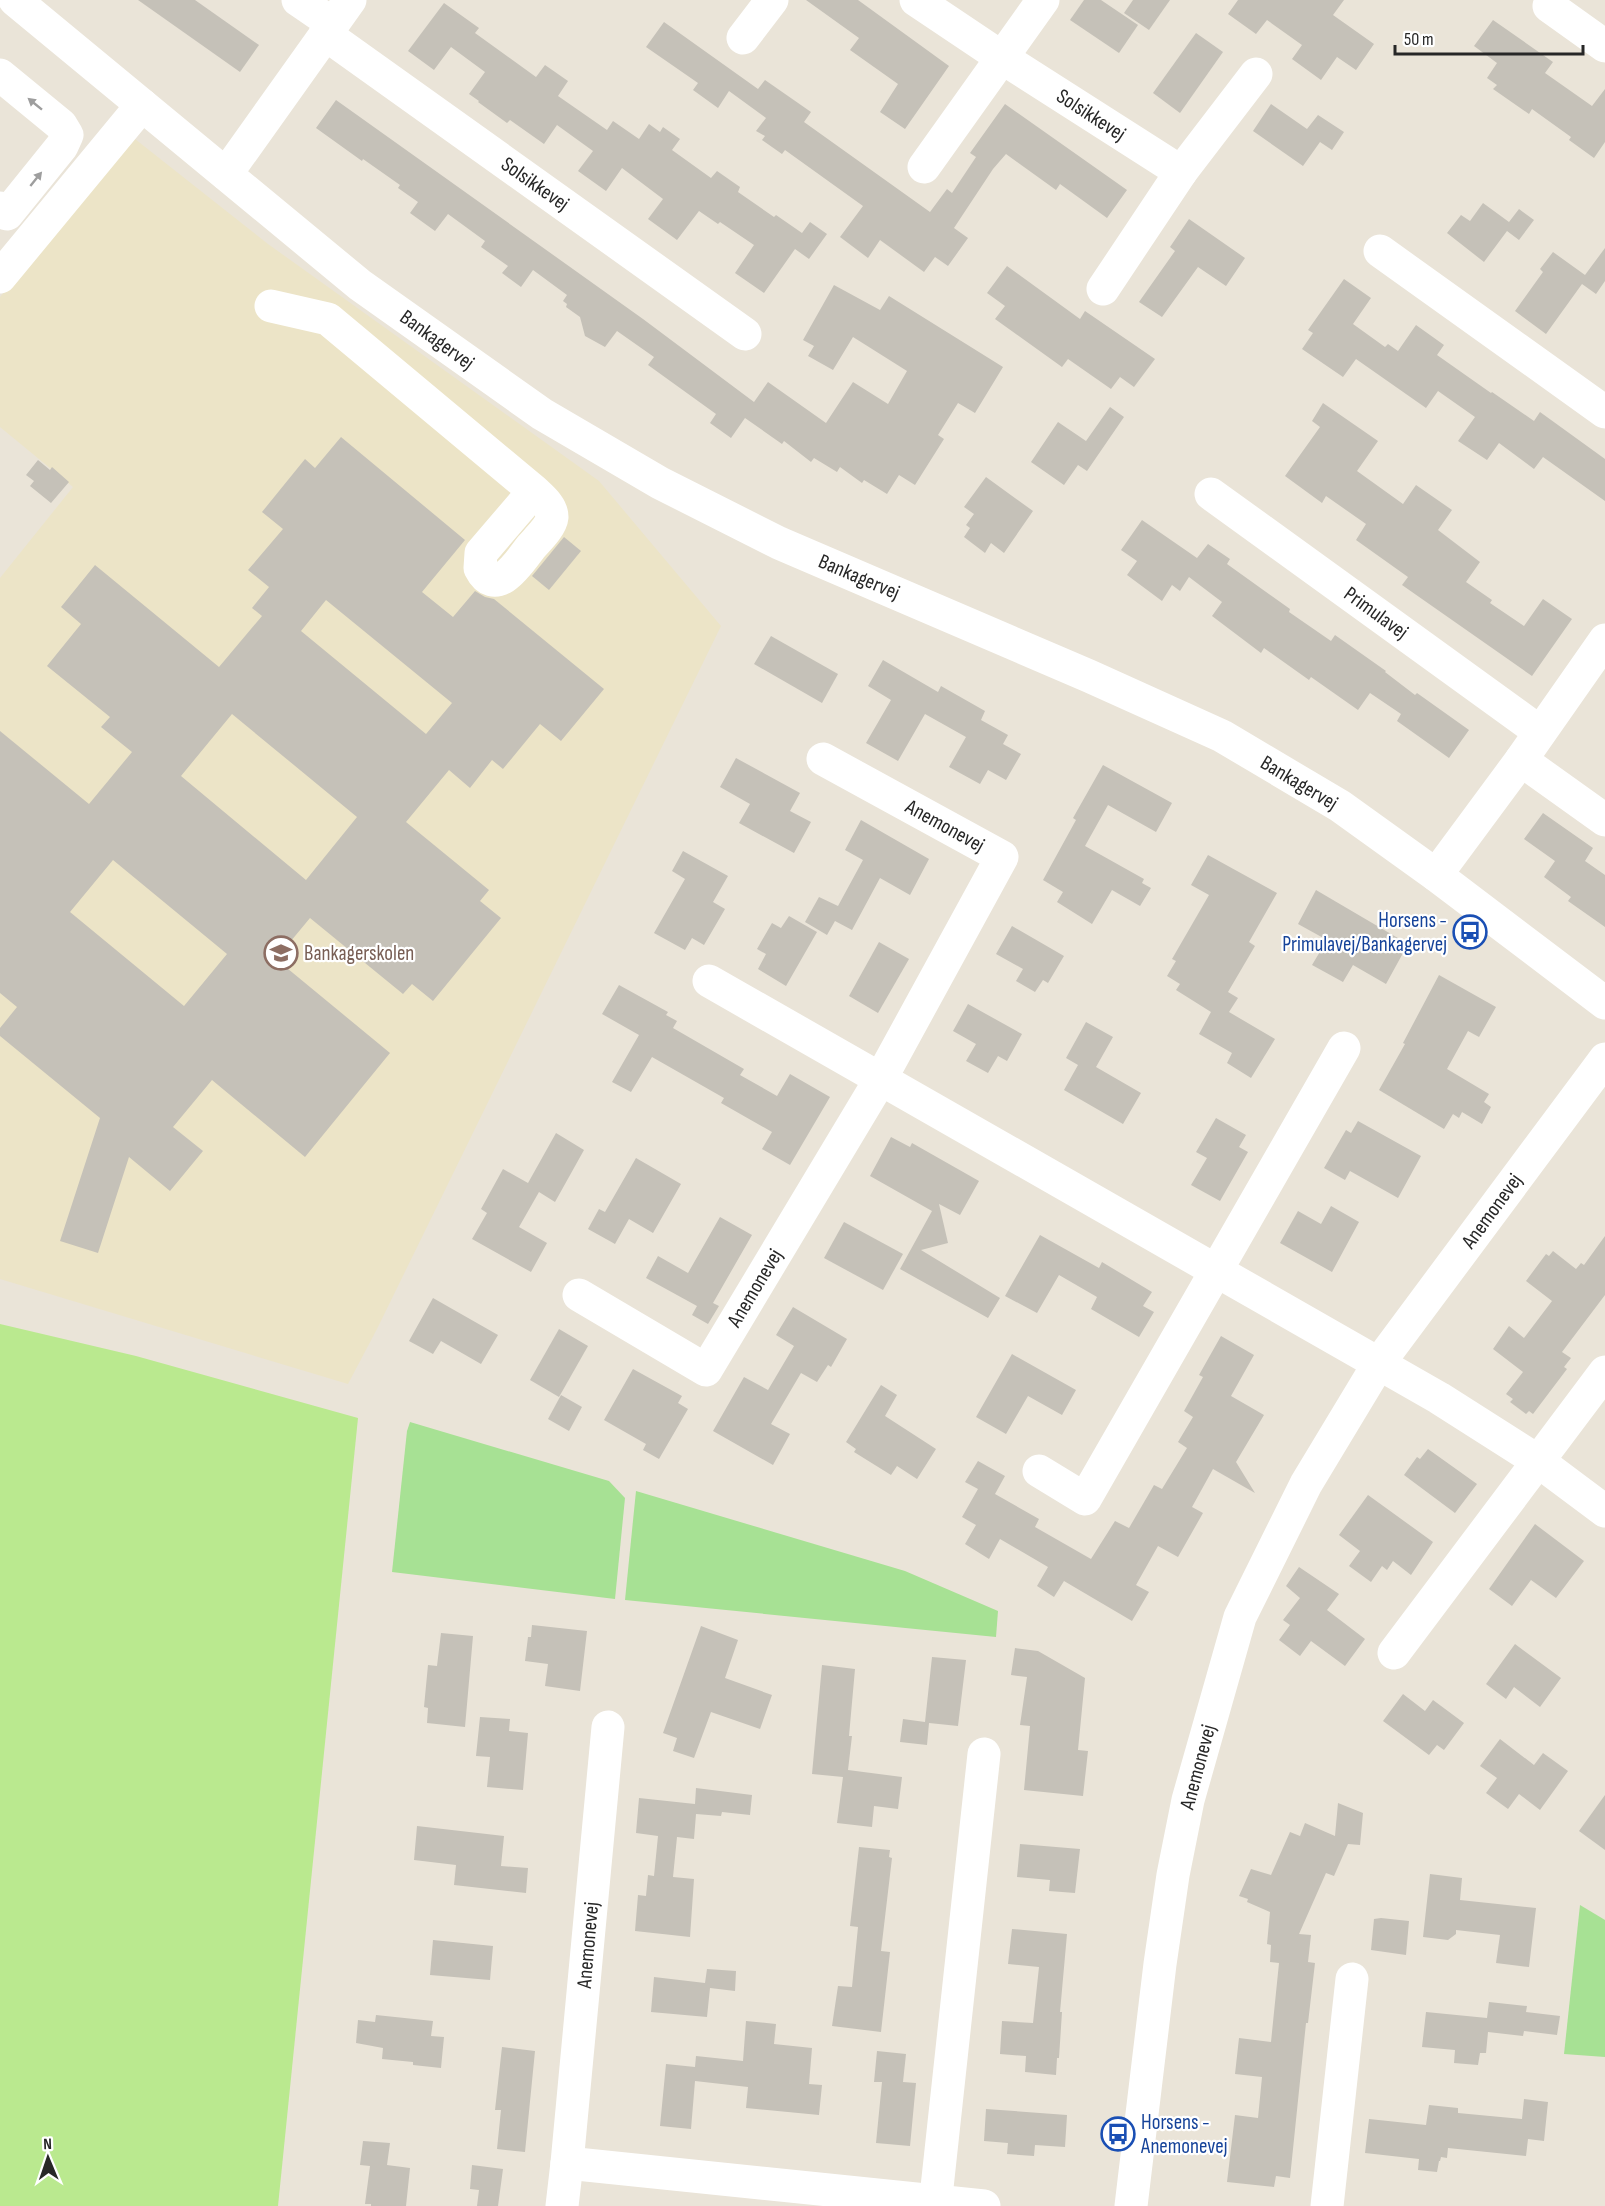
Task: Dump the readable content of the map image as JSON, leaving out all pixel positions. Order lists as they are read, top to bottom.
{
  "streets": {
    "street": [
      "Solsikkevej",
      "Bankagervej",
      "Primulavej",
      "Anemonevej"
    ]
  },
  "places": {
    "bus stop": ["Horsens - Primulavej/Bankagervej", "Horsens - Anemonevej"],
    "school or university": ["Bankagerskolen"]
  },
  "scale_bar": "50 m",
  "north": "top"
}
